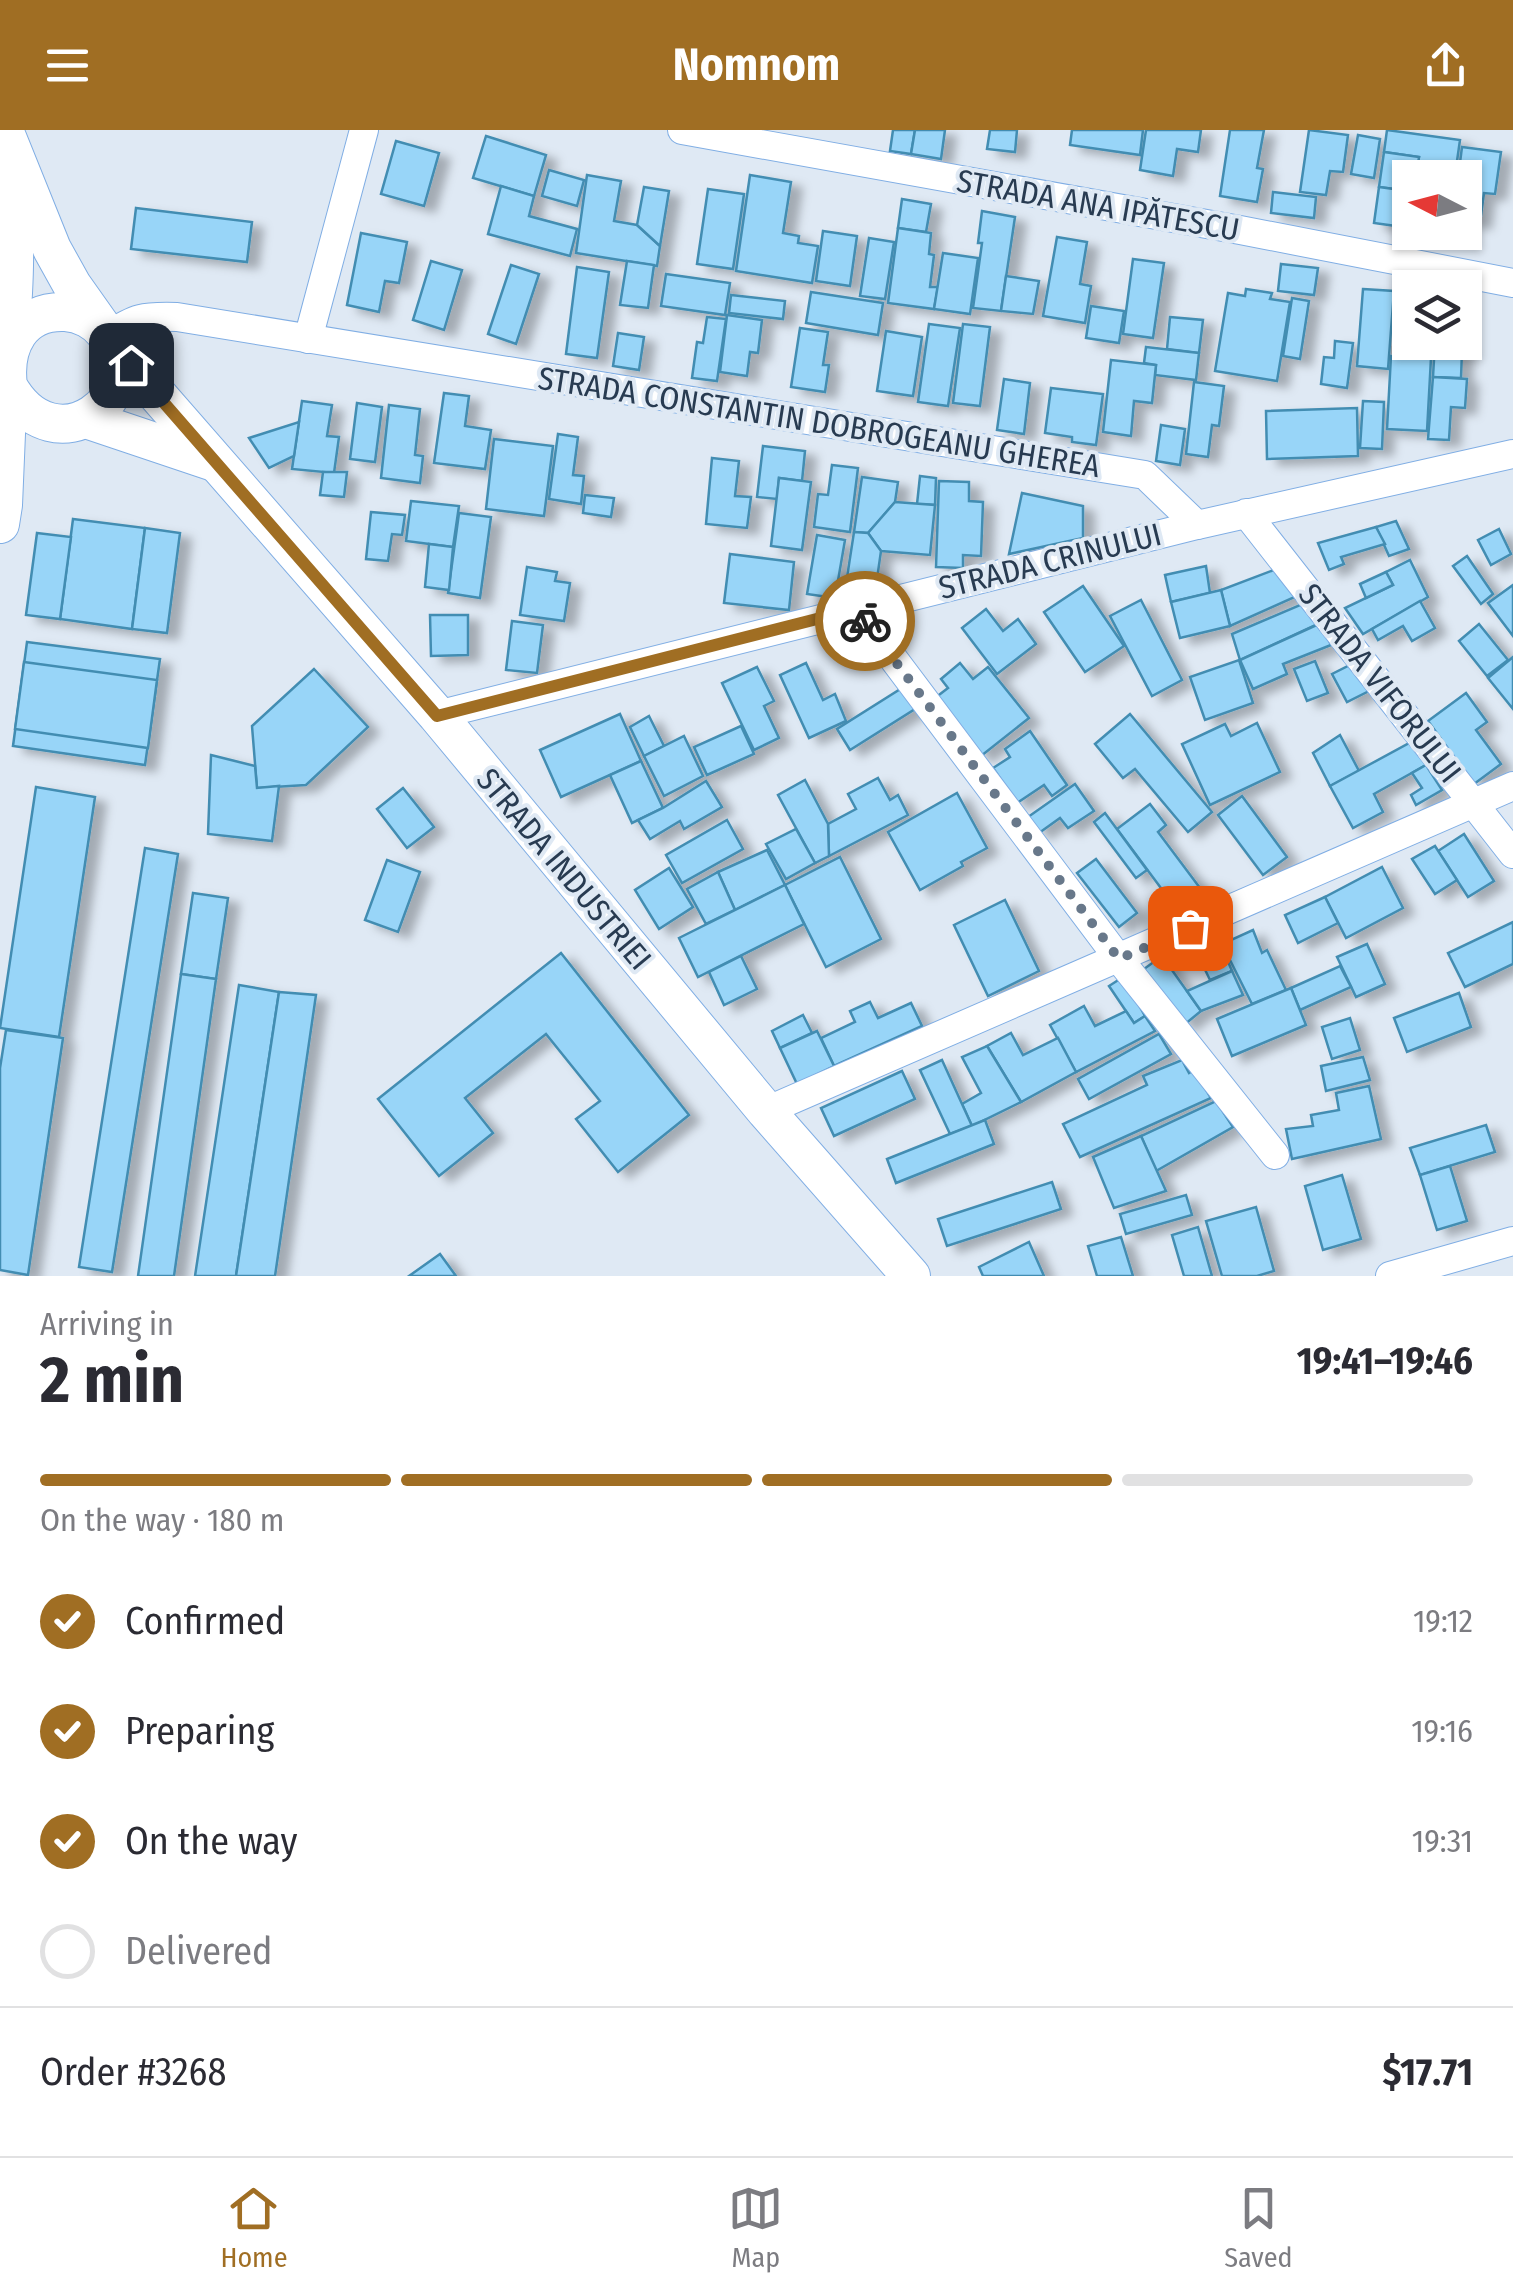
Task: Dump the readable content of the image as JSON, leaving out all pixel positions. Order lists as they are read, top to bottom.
{
  "streets": {
    "street": [
      "STRADA ANA IPĂTESCU",
      "STRADA CONSTANTIN DOBROGEANU GHEREA",
      "STRADA CRINULUI",
      "STRADA VIFORULUI",
      "STRADA INDUSTRIEI"
    ]
  },
  "crossings": [
    ["STRADA CONSTANTIN DOBROGEANU GHEREA", "STRADA CRINULUI"],
    ["STRADA CONSTANTIN DOBROGEANU GHEREA", "STRADA INDUSTRIEI"],
    ["STRADA CRINULUI", "STRADA INDUSTRIEI"]
  ],
  "north": "left",
  "page": {
    "header": "Nomnom",
    "heading": ["2 min", "Arriving in", "19:41–19:46"],
    "panel": ["Order #3268", "$17.71"],
    "bar": "On the way · 180 m",
    "list": [
      ["Confirmed", "19:12"],
      ["Preparing", "19:16"],
      ["On the way", "19:31"],
      "Delivered"
    ],
    "tabs": ["Home", "Map", "Saved"]
  }
}
